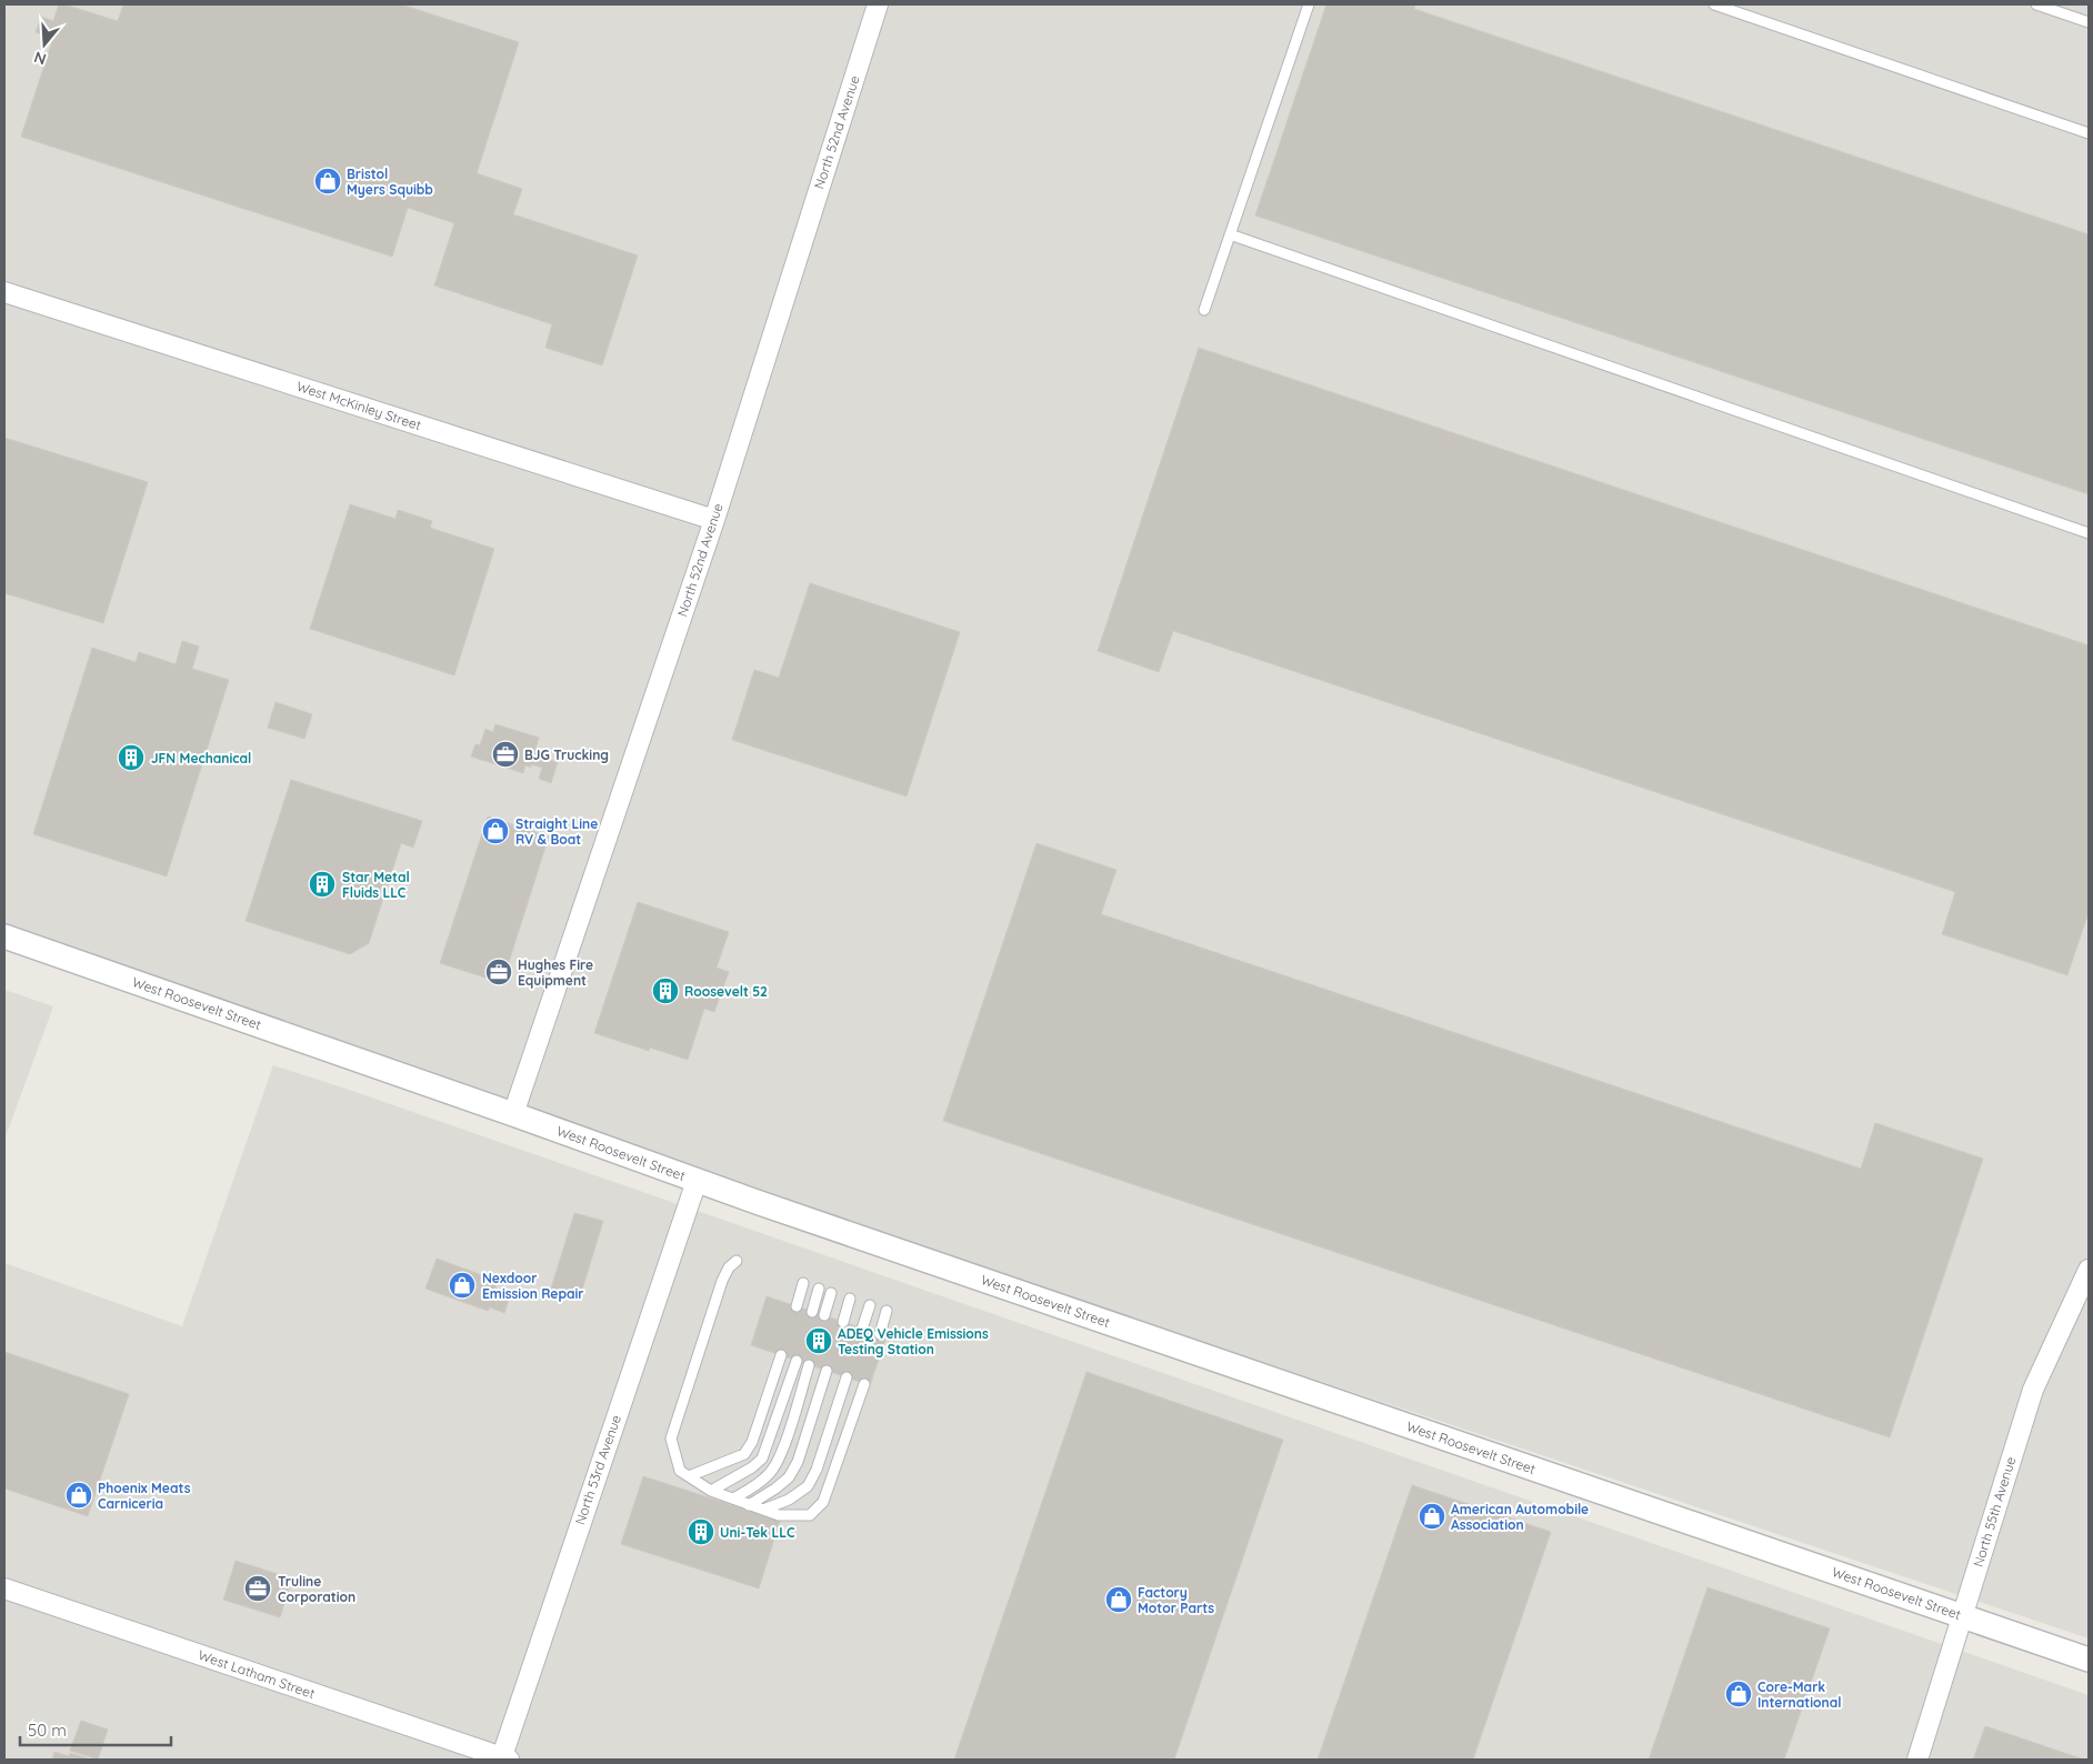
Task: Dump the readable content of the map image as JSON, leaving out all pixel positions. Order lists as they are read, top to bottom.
{
  "streets": {
    "street": [
      "North 52nd Avenue",
      "West McKinley Street",
      "West Roosevelt Street",
      "North 53rd Avenue",
      "North 55th Avenue",
      "West Latham Street"
    ]
  },
  "crossings": [
    ["North 52nd Avenue", "West McKinley Street"],
    ["North 52nd Avenue", "West Roosevelt Street"],
    ["West Roosevelt Street", "North 53rd Avenue"],
    ["West Roosevelt Street", "North 55th Avenue"],
    ["North 53rd Avenue", "West Latham Street"]
  ],
  "places": {
    "shop": [
      "Bristol Myers Squibb",
      "Straight Line RV & Boat",
      "Nexdoor Emission Repair",
      "Phoenix Meats Carniceria",
      "American Automobile Association",
      "Factory Motor Parts",
      "Core-Mark International"
    ],
    "office": ["BJG Trucking", "Hughes Fire Equipment", "Truline Corporation"],
    "building": [
      "JFN Mechanical",
      "Star Metal Fluids LLC",
      "Roosevelt 52",
      "ADEQ Vehicle Emissions Testing Station",
      "Uni-Tek LLC"
    ]
  },
  "scale_bar": "50 m",
  "north": "bottom"
}
